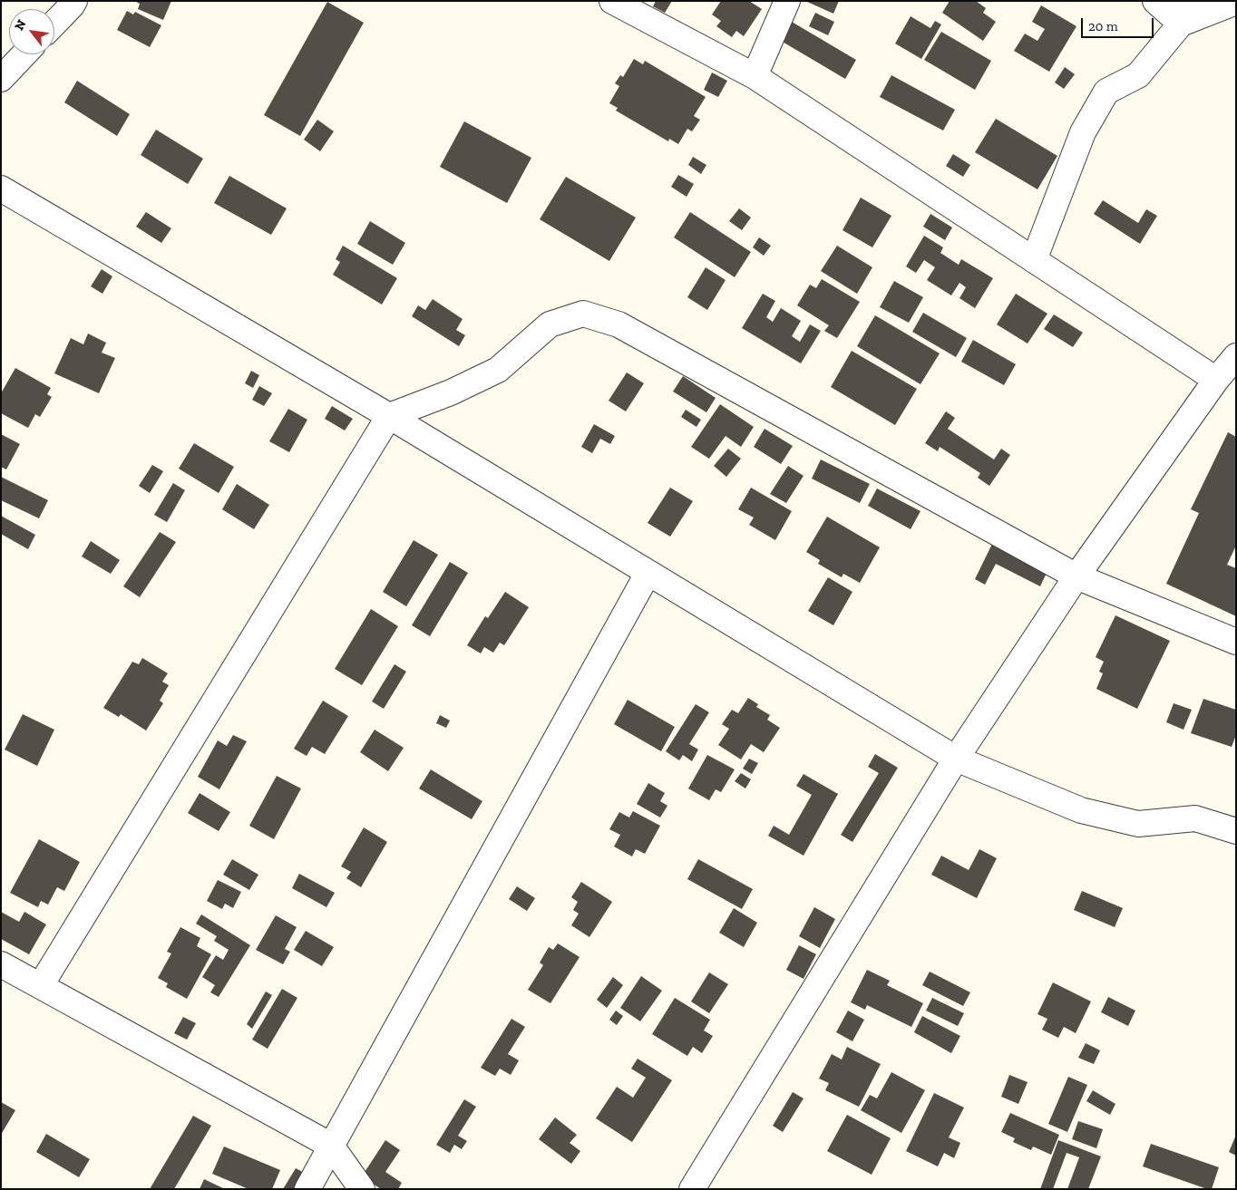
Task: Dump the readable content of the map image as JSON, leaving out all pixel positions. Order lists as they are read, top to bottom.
{
  "scale_bar": "20 m",
  "north": "top left"
}
